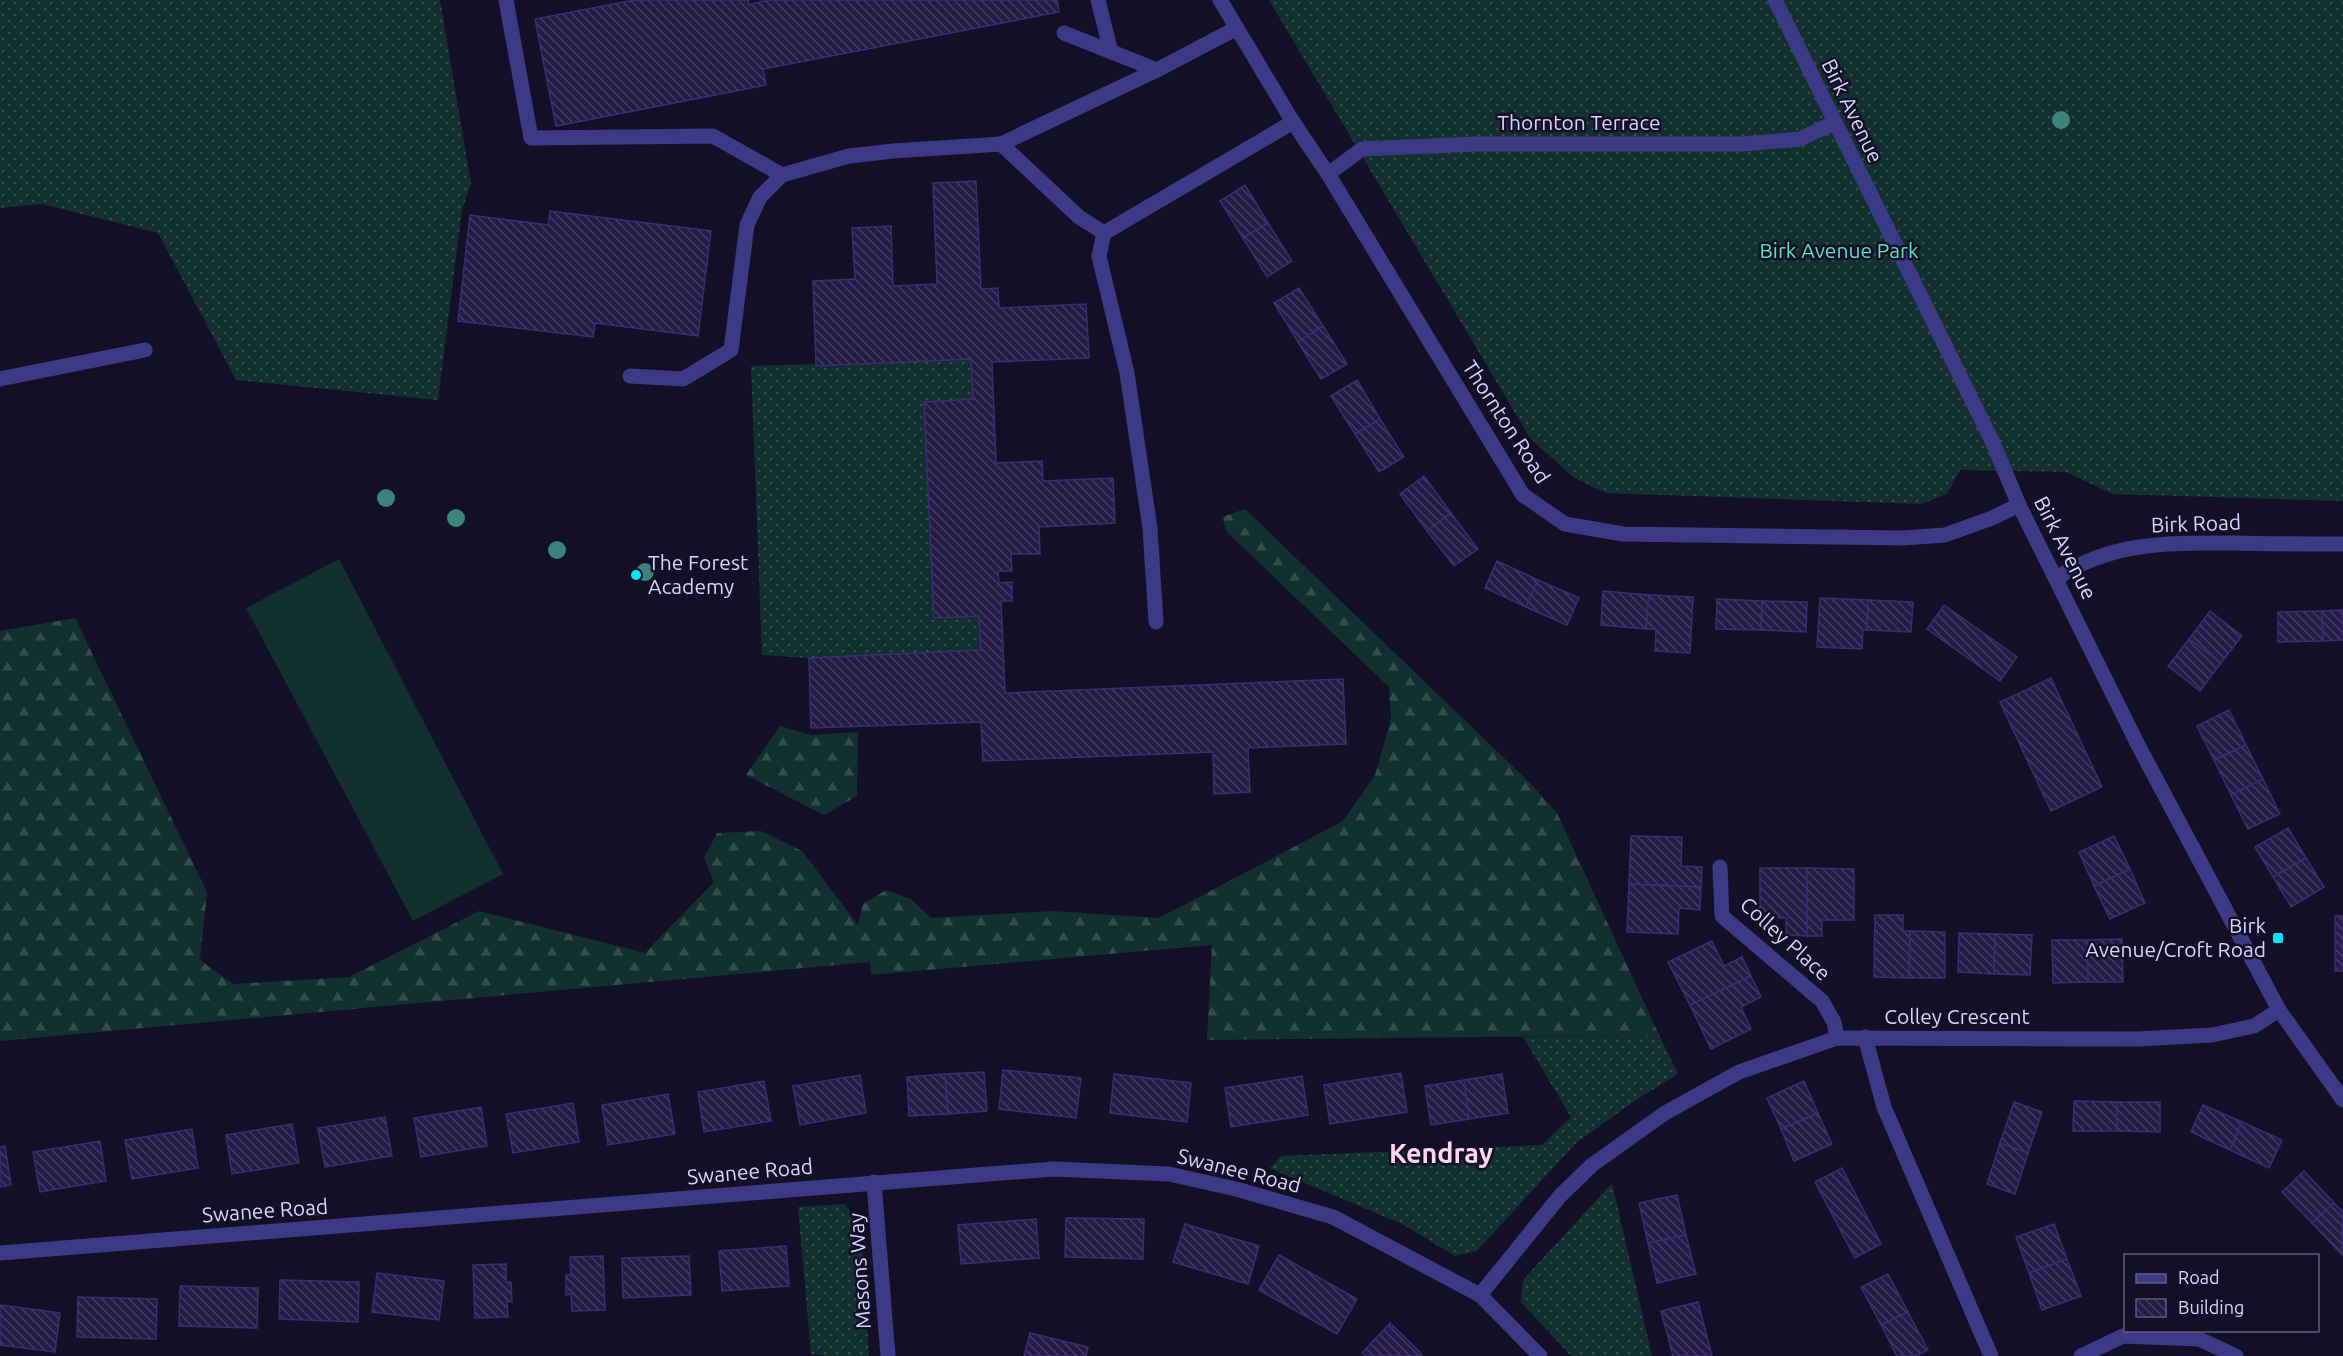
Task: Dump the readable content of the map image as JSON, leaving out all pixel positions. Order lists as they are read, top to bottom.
{
  "streets": {
    "street": [
      "Birk Avenue",
      "Thornton Terrace",
      "Thornton Road",
      "Birk Road",
      "Colley Place",
      "Colley Crescent",
      "Swanee Road",
      "Masons Way"
    ]
  },
  "crossings": [
    ["Birk Avenue", "Thornton Terrace"],
    ["Birk Avenue", "Thornton Road"],
    ["Birk Avenue", "Birk Road"],
    ["Birk Avenue", "Colley Crescent"],
    ["Thornton Terrace", "Thornton Road"],
    ["Swanee Road", "Masons Way"]
  ],
  "districts": ["Kendray"],
  "parks": ["Birk Avenue Park"],
  "places": {
    "other": ["The Forest Academy"],
    "transit": ["Birk Avenue/Croft Road"]
  },
  "legend": ["Road", "Building"]
}
